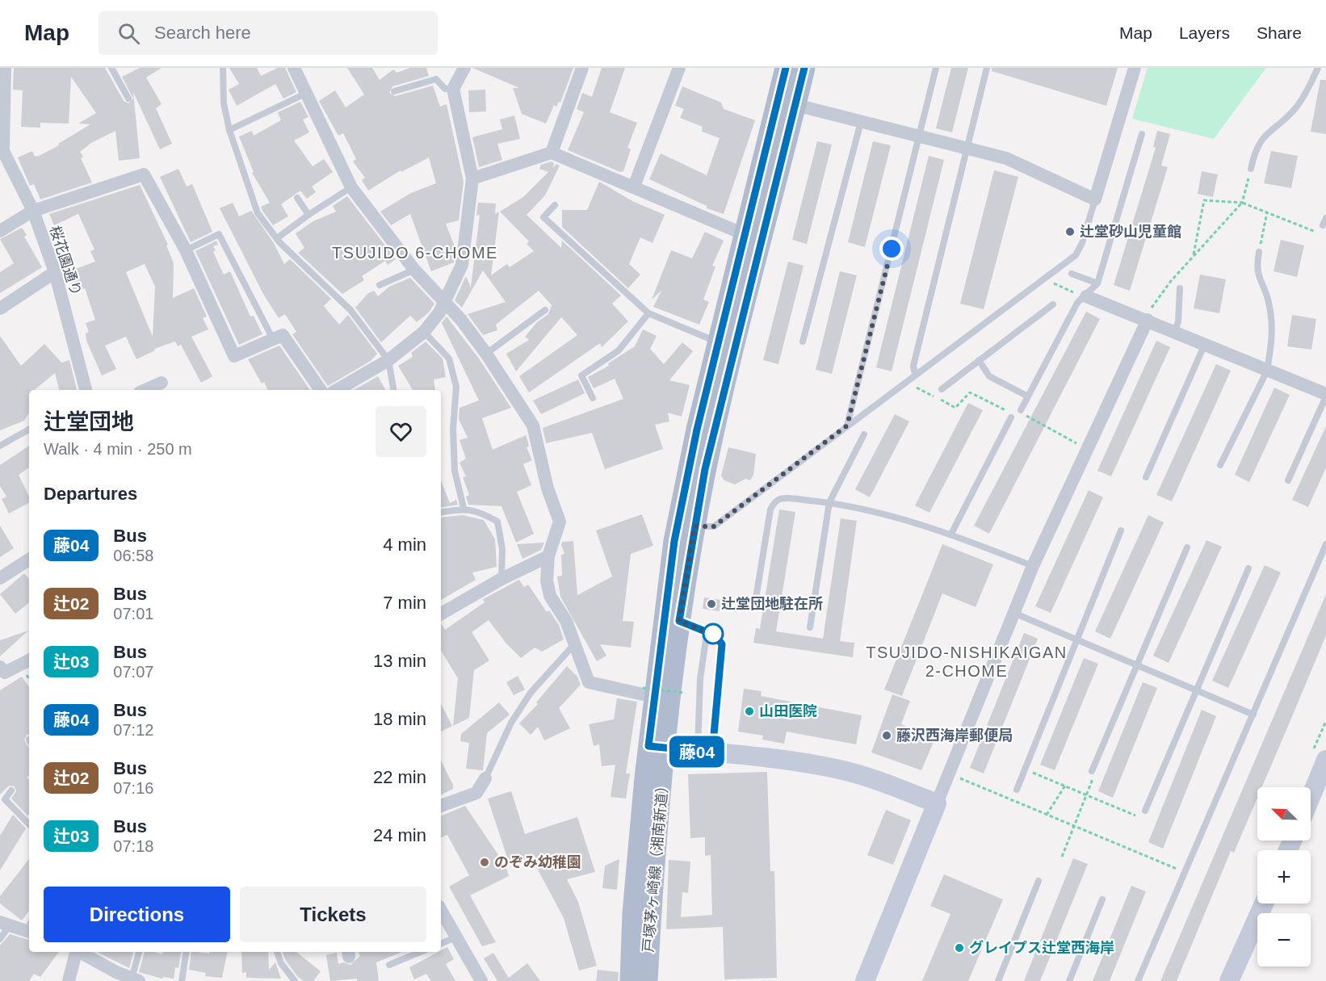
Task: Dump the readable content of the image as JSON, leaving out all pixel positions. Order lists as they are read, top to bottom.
{
  "streets": {
    "main road": ["戸塚茅ヶ崎線（湘南新道）"],
    "street": ["桜花園通り"]
  },
  "districts": ["TSUJIDO 6-CHOME", "TSUJIDO-NISHIKAIGAN 2-CHOME"],
  "places": [
    "辻堂砂山児童館",
    "辻堂団地駐在所",
    "山田医院",
    "藤沢西海岸郵便局",
    "のぞみ幼稚園",
    "グレイプス辻堂西海岸"
  ],
  "lines": ["bus line 藤04"],
  "north": "top left",
  "page": {
    "header": "Map",
    "search": "Search here",
    "nav": ["Map", "Layers", "Share"],
    "on_map": "藤04",
    "heading": [
      ["辻堂団地", "Walk · 4 min · 250 m"],
      "Departures"
    ],
    "list": [
      {
        "mark": "藤04",
        "name": "Bus",
        "note": "06:58",
        "value": "4 min"
      },
      {
        "mark": "辻02",
        "name": "Bus",
        "note": "07:01",
        "value": "7 min"
      },
      {
        "mark": "辻03",
        "name": "Bus",
        "note": "07:07",
        "value": "13 min"
      },
      {
        "mark": "藤04",
        "name": "Bus",
        "note": "07:12",
        "value": "18 min"
      },
      {
        "mark": "辻02",
        "name": "Bus",
        "note": "07:16",
        "value": "22 min"
      },
      {
        "mark": "辻03",
        "name": "Bus",
        "note": "07:18",
        "value": "24 min"
      }
    ],
    "map_buttons": ["+", "−"],
    "buttons": ["Directions", "Tickets"]
  }
}
